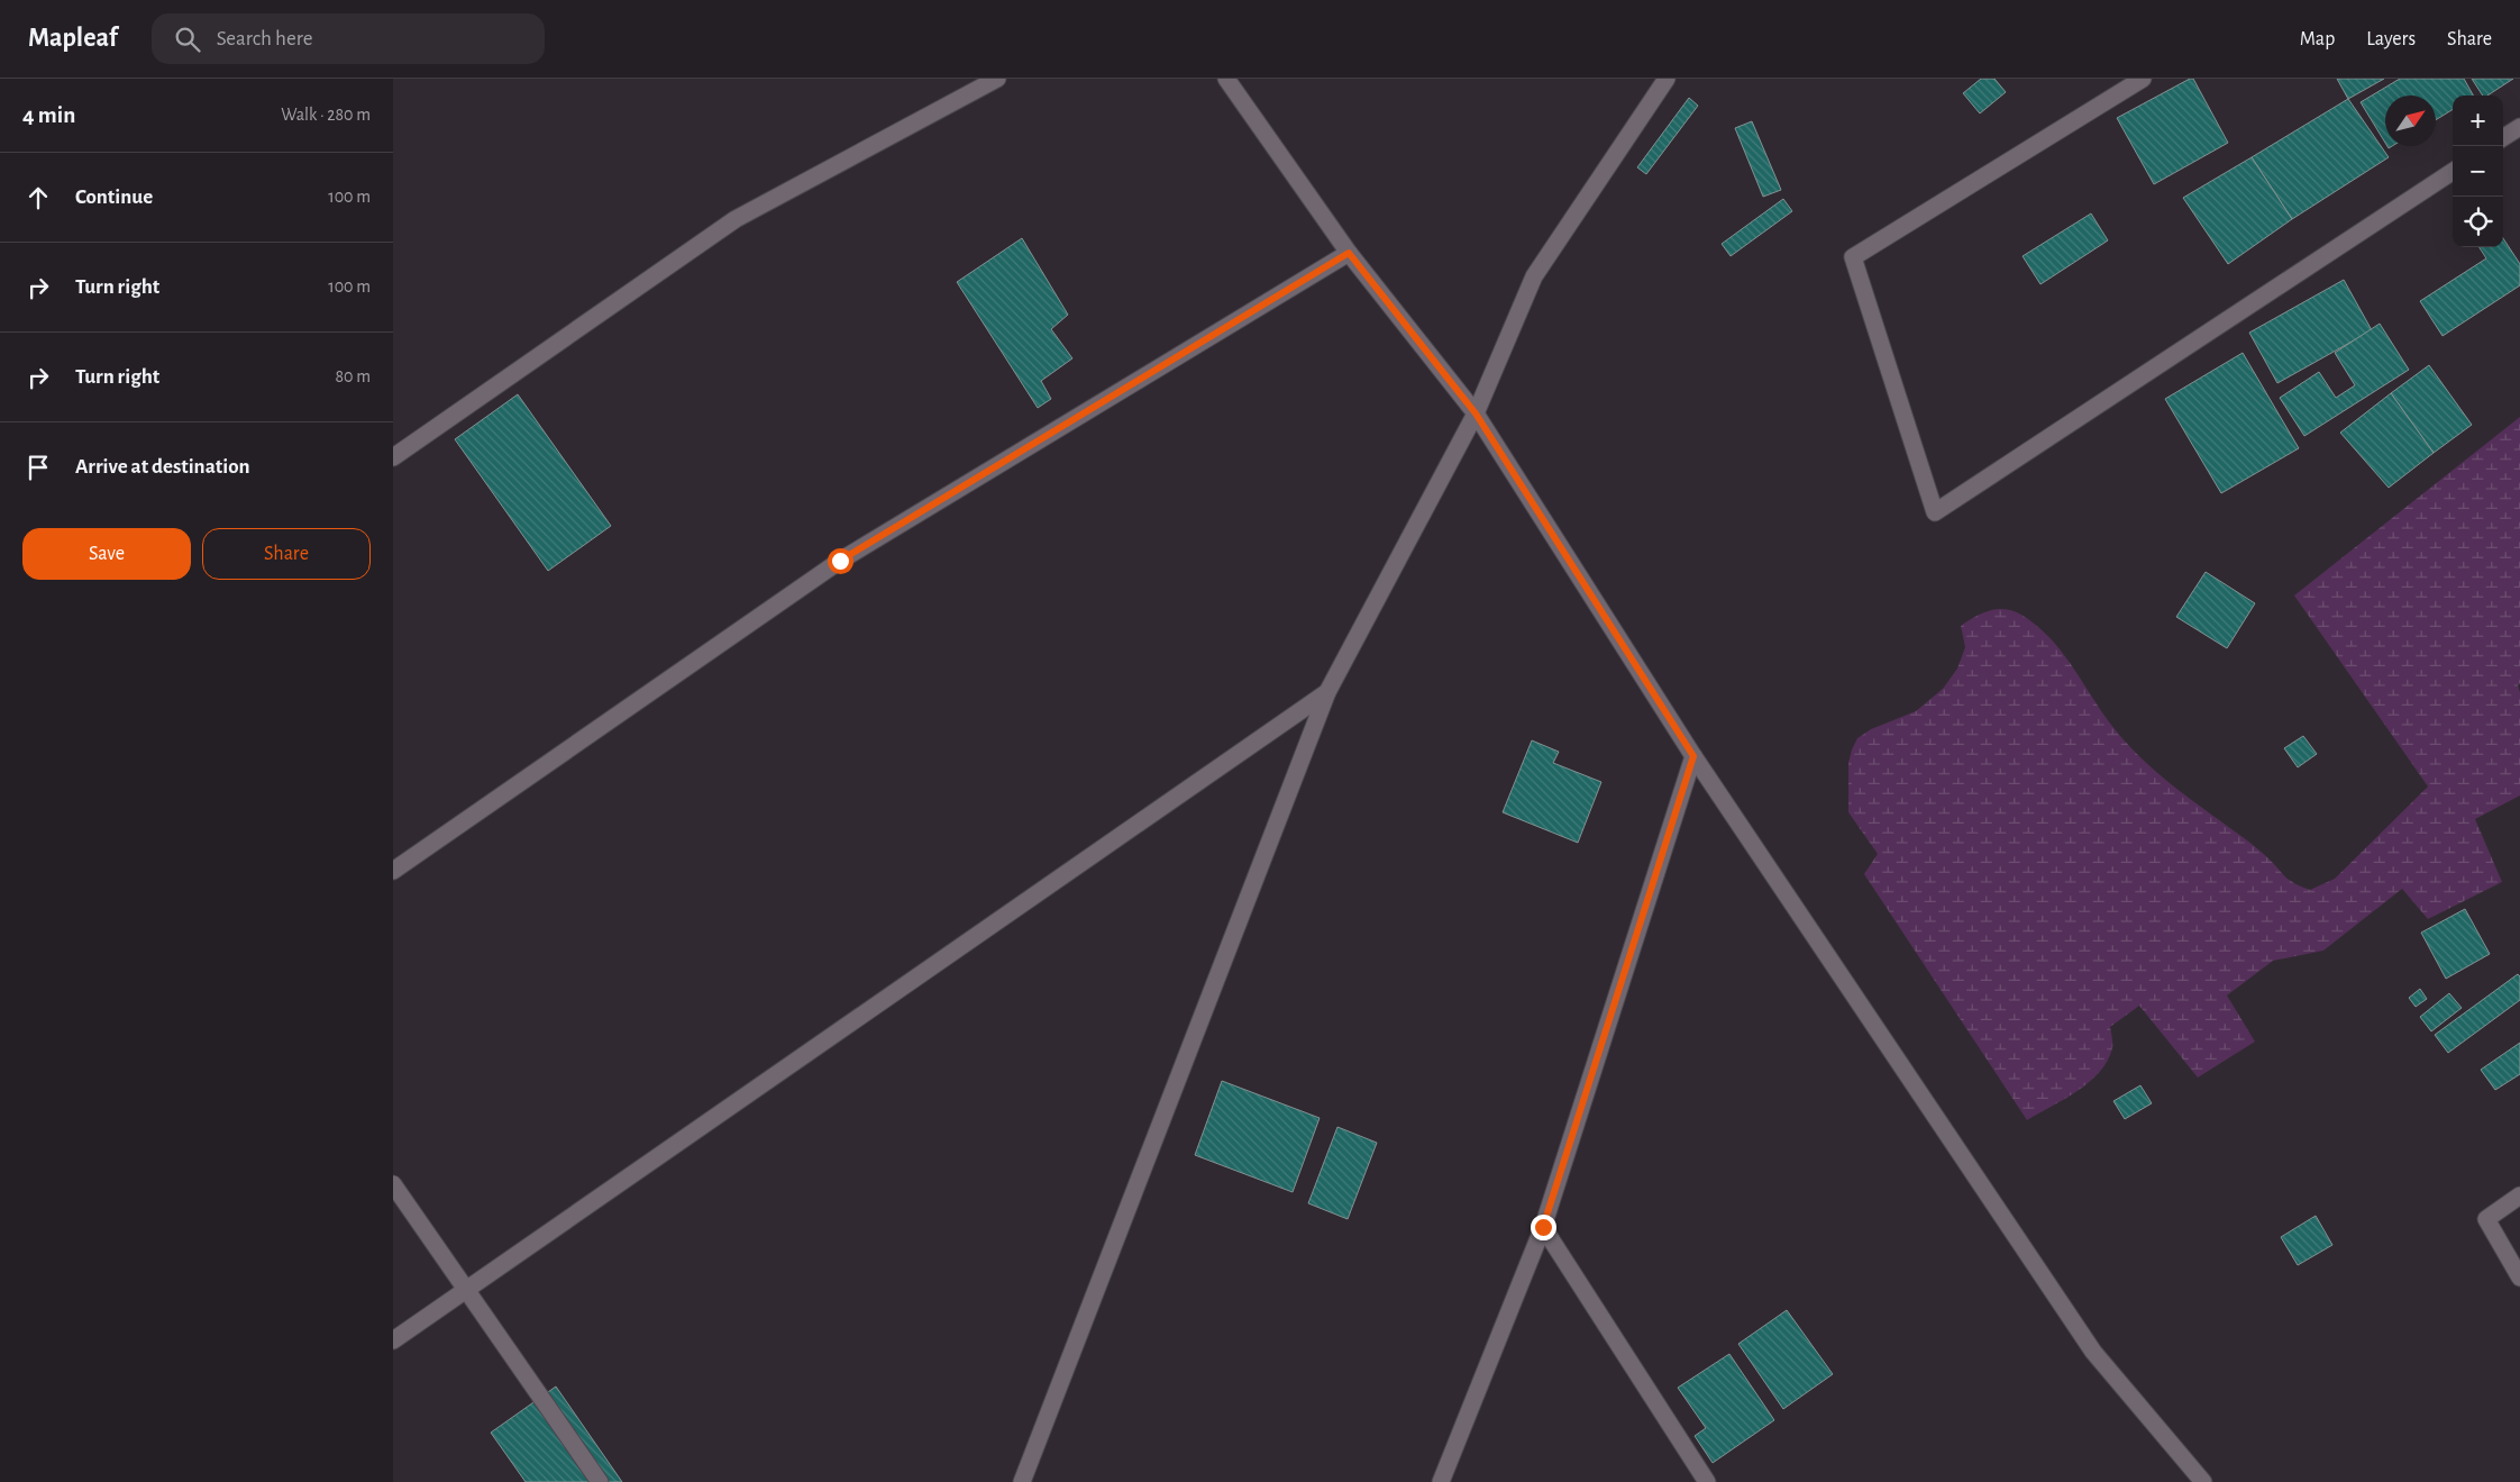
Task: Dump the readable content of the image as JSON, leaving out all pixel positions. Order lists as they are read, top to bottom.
{
  "north": "top right",
  "page": {
    "header": "Mapleaf",
    "search": "Search here",
    "nav": ["Map", "Layers", "Share"],
    "heading": ["4 min", "Walk · 280 m"],
    "map_buttons": ["+", "−"],
    "list": [
      ["Continue", "100 m"],
      ["Turn right", "100 m"],
      ["Turn right", "80 m"],
      "Arrive at destination"
    ],
    "buttons": ["Save", "Share"]
  }
}
